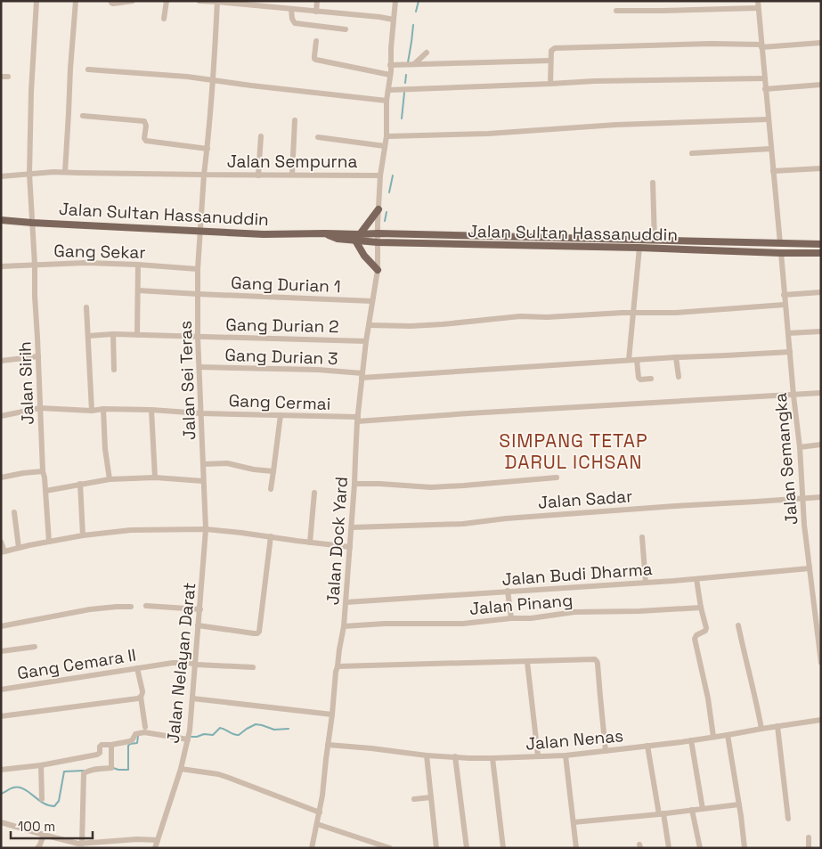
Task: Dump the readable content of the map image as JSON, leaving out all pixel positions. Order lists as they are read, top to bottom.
{
  "streets": {
    "main road": ["Jalan Sultan Hassanuddin"],
    "street": [
      "Jalan Sempurna",
      "Gang Sekar",
      "Gang Durian 1",
      "Gang Durian 2",
      "Gang Durian 3",
      "Jalan Sei Teras",
      "Jalan Sirih",
      "Gang Cermai",
      "Jalan Semangka",
      "Jalan Sadar",
      "Jalan Dock Yard",
      "Jalan Budi Dharma",
      "Jalan Pinang",
      "Jalan Nelayan Darat",
      "Gang Cemara II",
      "Jalan Nenas"
    ]
  },
  "crossings": [
    ["Jalan Sempurna", "Jalan Sei Teras"],
    ["Jalan Sempurna", "Jalan Sirih"],
    ["Jalan Sempurna", "Jalan Dock Yard"],
    ["Jalan Sultan Hassanuddin", "Jalan Sei Teras"],
    ["Jalan Sultan Hassanuddin", "Jalan Sirih"],
    ["Jalan Sultan Hassanuddin", "Jalan Semangka"],
    ["Jalan Sultan Hassanuddin", "Jalan Dock Yard"],
    ["Gang Sekar", "Jalan Sei Teras"],
    ["Gang Sekar", "Jalan Sirih"],
    ["Gang Durian 1", "Jalan Sei Teras"],
    ["Gang Durian 1", "Jalan Dock Yard"],
    ["Gang Durian 2", "Jalan Sei Teras"],
    ["Gang Durian 2", "Jalan Dock Yard"],
    ["Gang Durian 3", "Jalan Sei Teras"],
    ["Gang Durian 3", "Jalan Semangka"],
    ["Gang Durian 3", "Jalan Dock Yard"],
    ["Jalan Sei Teras", "Gang Cermai"],
    ["Jalan Sei Teras", "Jalan Nelayan Darat"],
    ["Jalan Sirih", "Gang Cermai"],
    ["Gang Cermai", "Jalan Semangka"],
    ["Gang Cermai", "Jalan Dock Yard"],
    ["Jalan Semangka", "Jalan Sadar"],
    ["Jalan Semangka", "Jalan Budi Dharma"],
    ["Jalan Sadar", "Jalan Dock Yard"],
    ["Jalan Dock Yard", "Jalan Budi Dharma"],
    ["Jalan Dock Yard", "Jalan Pinang"],
    ["Jalan Dock Yard", "Jalan Nenas"],
    ["Jalan Nelayan Darat", "Gang Cemara II"]
  ],
  "districts": ["SIMPANG TETAP DARUL ICHSAN"],
  "scale_bar": "100 m"
}
